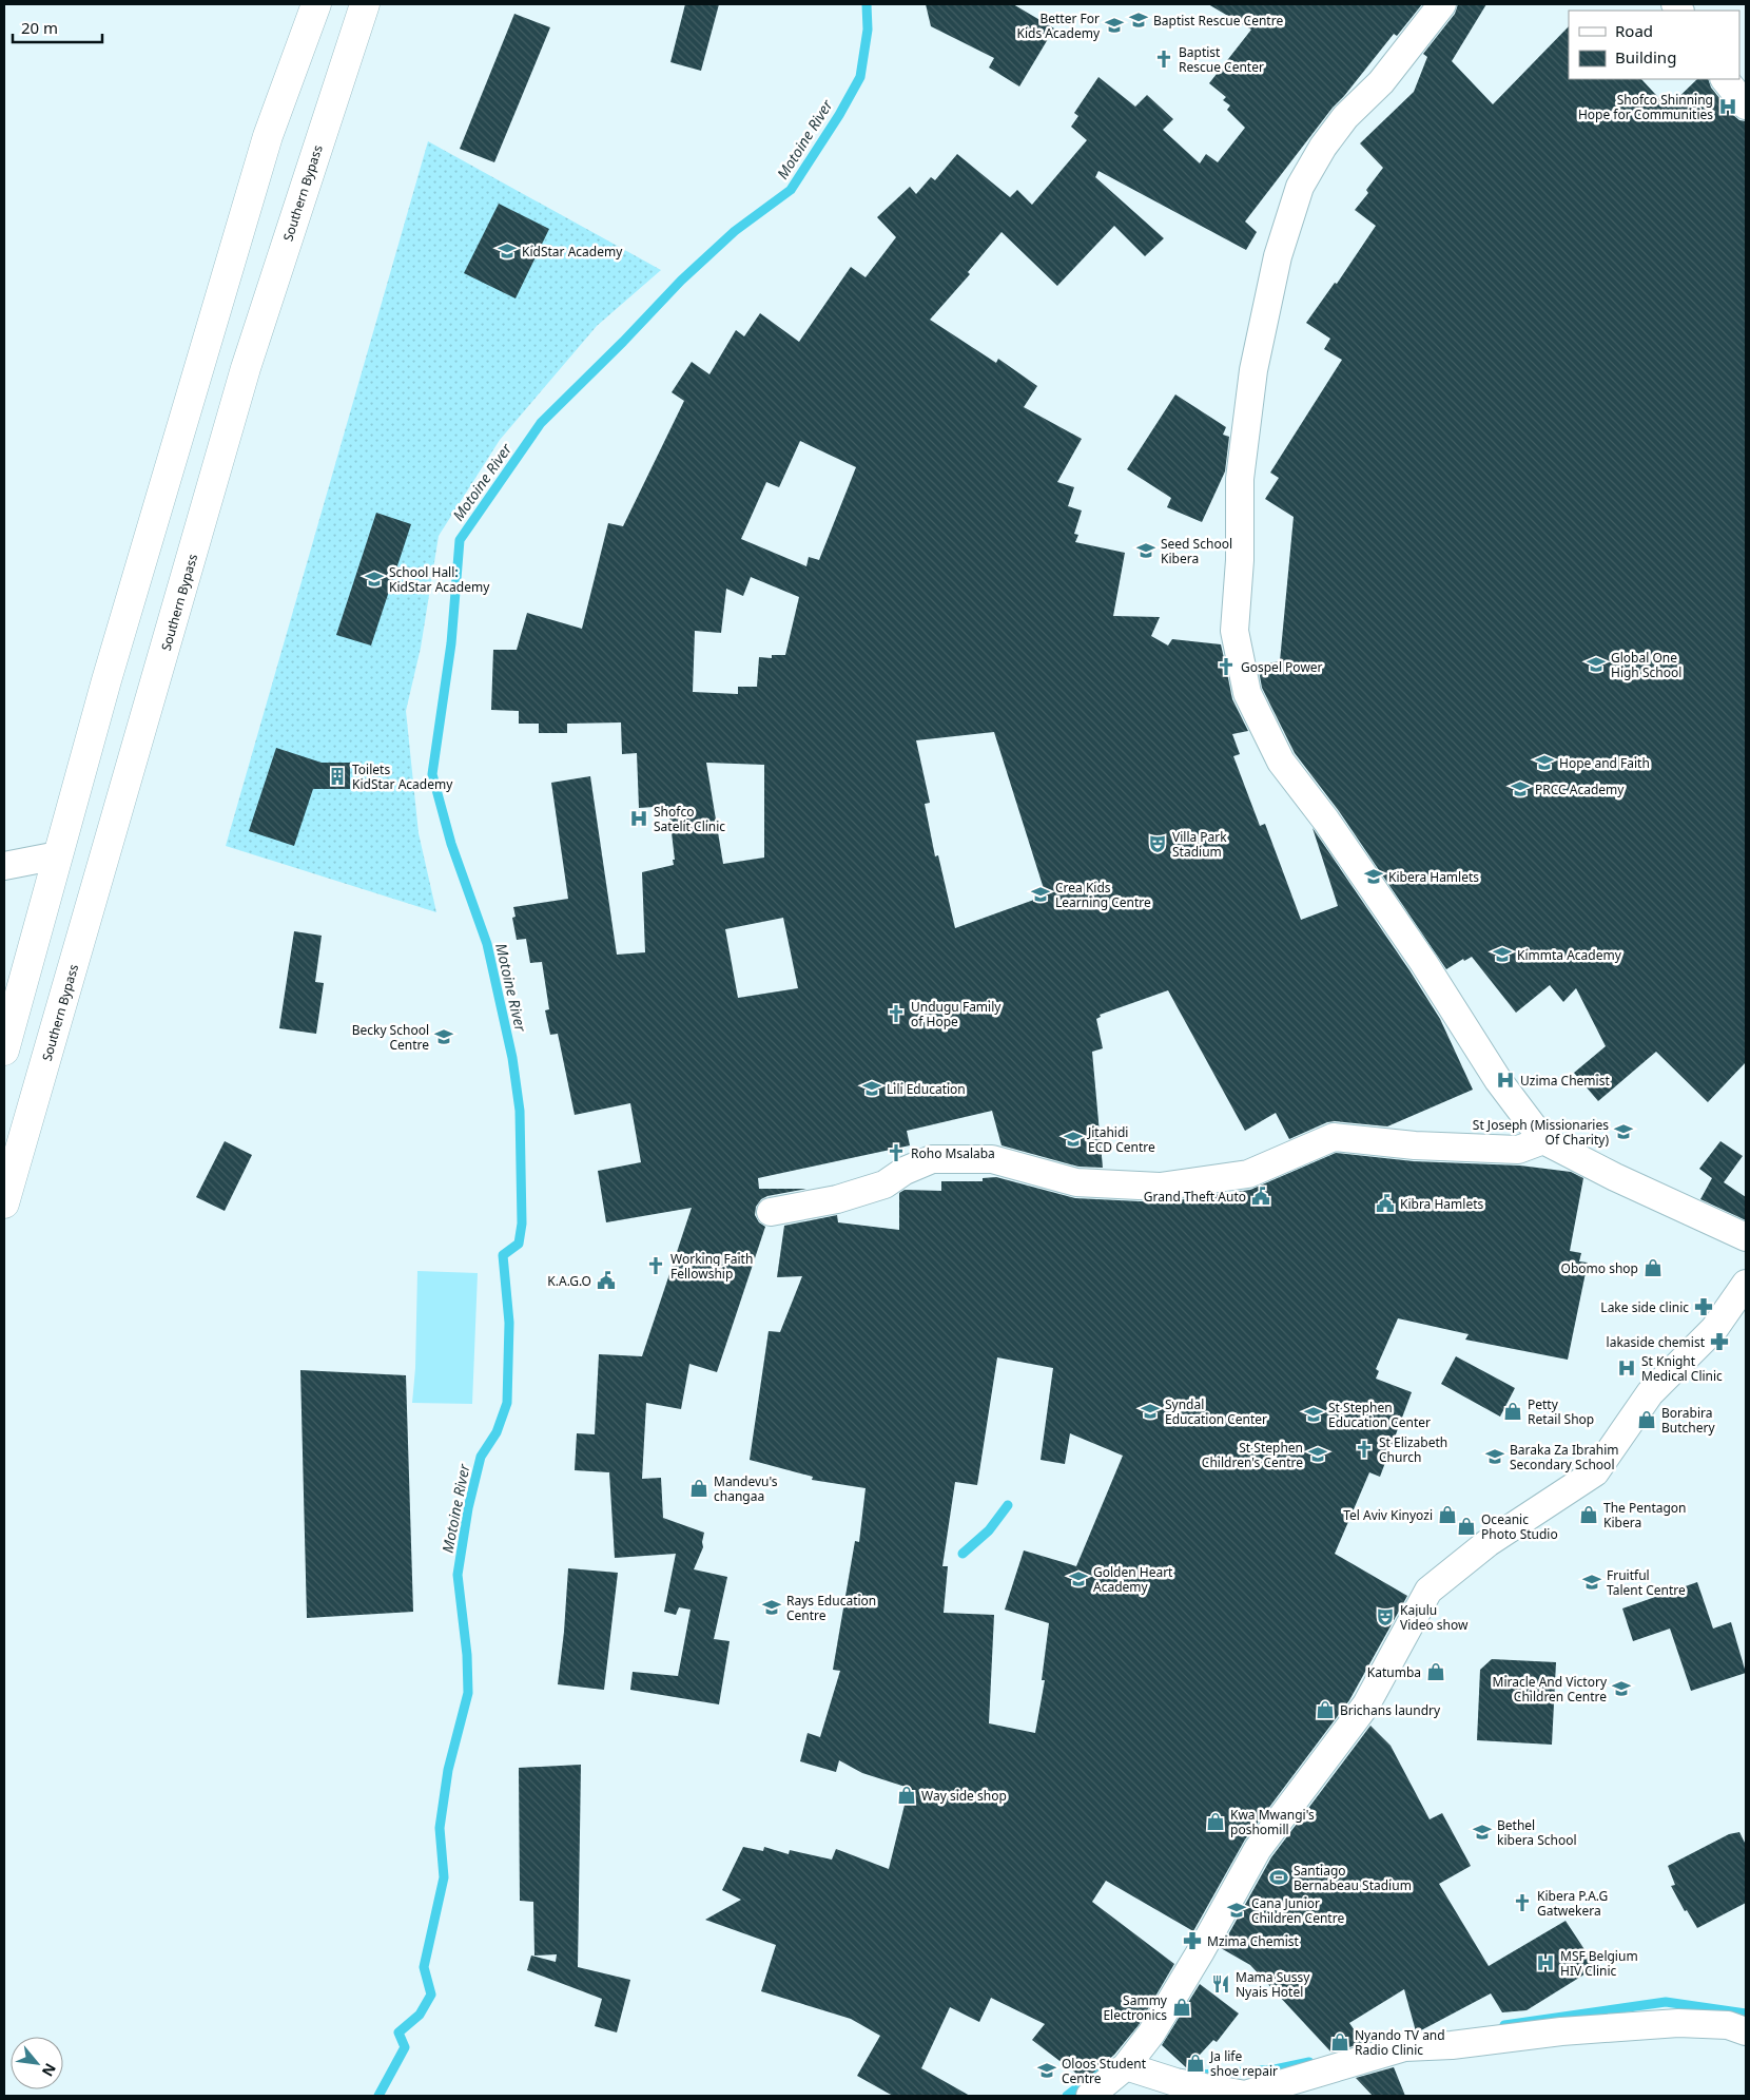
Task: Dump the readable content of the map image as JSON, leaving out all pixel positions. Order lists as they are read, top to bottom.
{
  "streets": {
    "highway": ["Southern Bypass"]
  },
  "water": ["Motoine River"],
  "places": {
    "school or university": [
      "Baptist Rescue Centre",
      "Better For Kids Academy",
      "KidStar Academy",
      "Seed School Kibera",
      "School Hall: KidStar Academy",
      "Global One High School",
      "Hope and Faith",
      "PRCC Academy",
      "Kibera Hamlets",
      "Crea Kids Learning Centre",
      "Kimmta Academy",
      "Becky School Centre",
      "Lili Education",
      "St Joseph (Missionaries Of Charity)",
      "Jitahidi ECD Centre",
      "Syndal Education Center",
      "St Stephen Education Center",
      "St Stephen Children's Centre",
      "Baraka Za Ibrahim Secondary School",
      "Golden Heart Academy",
      "Fruitful Talent Centre",
      "Rays Education Centre",
      "Miracle And Victory Children Centre",
      "Bethel kibera School",
      "Cana Junior Children Centre",
      "Oloos Student Centre"
    ],
    "church": [
      "Baptist Rescue Center",
      "Gospel Power",
      "Undugu Family of Hope",
      "Roho Msalaba",
      "Working Faith Fellowship",
      "St Elizabeth Church",
      "Kibera P.A.G Gatwekera"
    ],
    "hospital": [
      "Shofco Shinning Hope for Communities",
      "Shofco Satelit Clinic",
      "Uzima Chemist",
      "St Knight Medical Clinic",
      "MSF Belgium HIV Clinic"
    ],
    "building": ["Toilets KidStar Academy"],
    "theatre": ["Villa Park Stadium", "Kajulu Video show"],
    "public building": ["Grand Theft Auto", "Kibra Hamlets", "K.A.G.O"],
    "shop": [
      "Obomo shop",
      "Petty Retail Shop",
      "Borabira Butchery",
      "Mandevu's changaa",
      "Tel Aviv Kinyozi",
      "The Pentagon Kibera",
      "Oceanic Photo Studio",
      "Katumba",
      "Brichans laundry",
      "Way side shop",
      "Kwa Mwangi's poshomill",
      "Sammy Electronics",
      "Nyando TV and Radio Clinic",
      "Ja life shoe repair"
    ],
    "pharmacy": ["Lake side clinic", "lakaside chemist", "Mzima Chemist"],
    "sports": ["Santiago Bernabeau Stadium"],
    "restaurant": ["Mama Sussy Nyais Hotel"]
  },
  "legend": ["Road", "Building"],
  "scale_bar": "20 m",
  "north": "bottom right"
}
